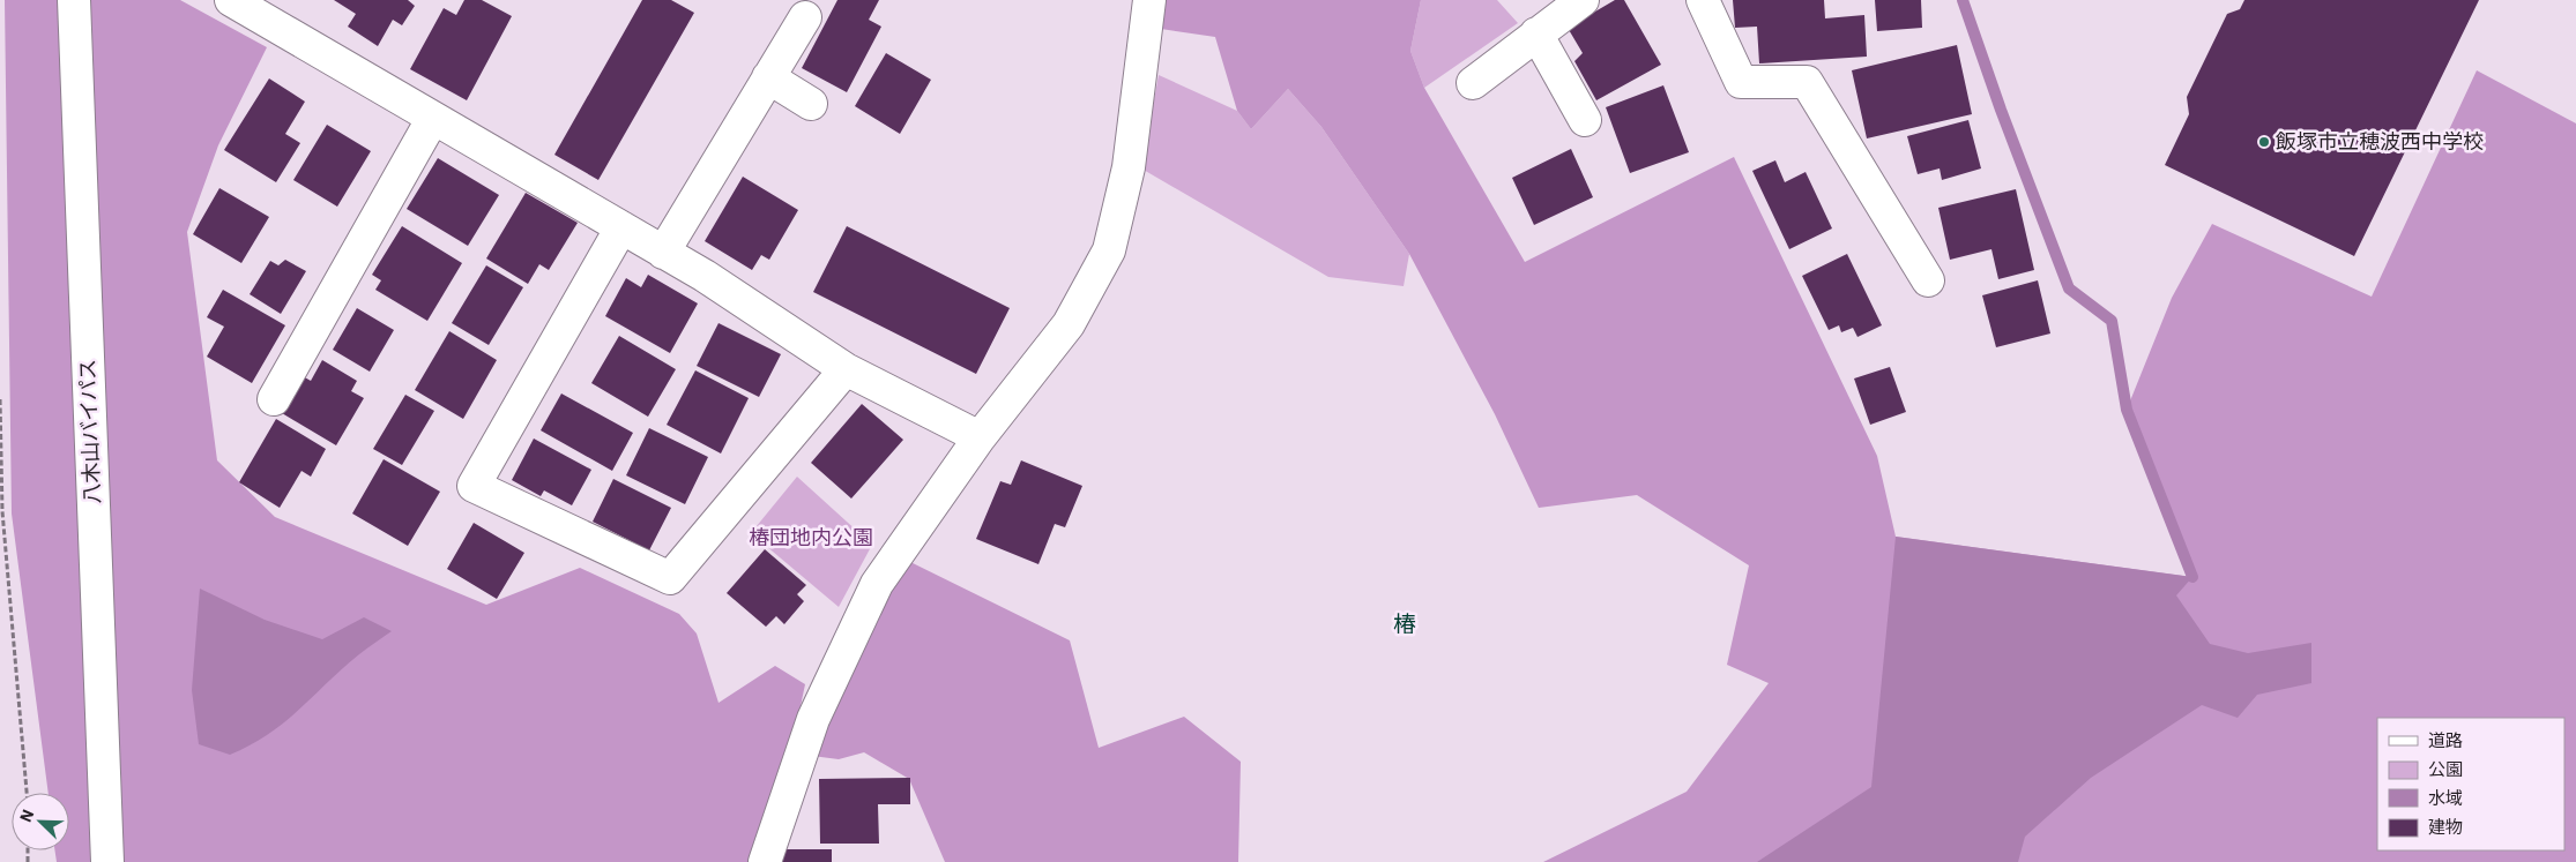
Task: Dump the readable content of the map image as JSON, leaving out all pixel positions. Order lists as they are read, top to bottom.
{
  "streets": {
    "main road": ["八木山バイパス"]
  },
  "districts": ["椿"],
  "parks": ["椿団地内公園"],
  "places": ["飯塚市立穂波西中学校"],
  "legend": [
    "道路",
    "公園",
    "水域",
    "建物"
  ],
  "north": "top left"
}
